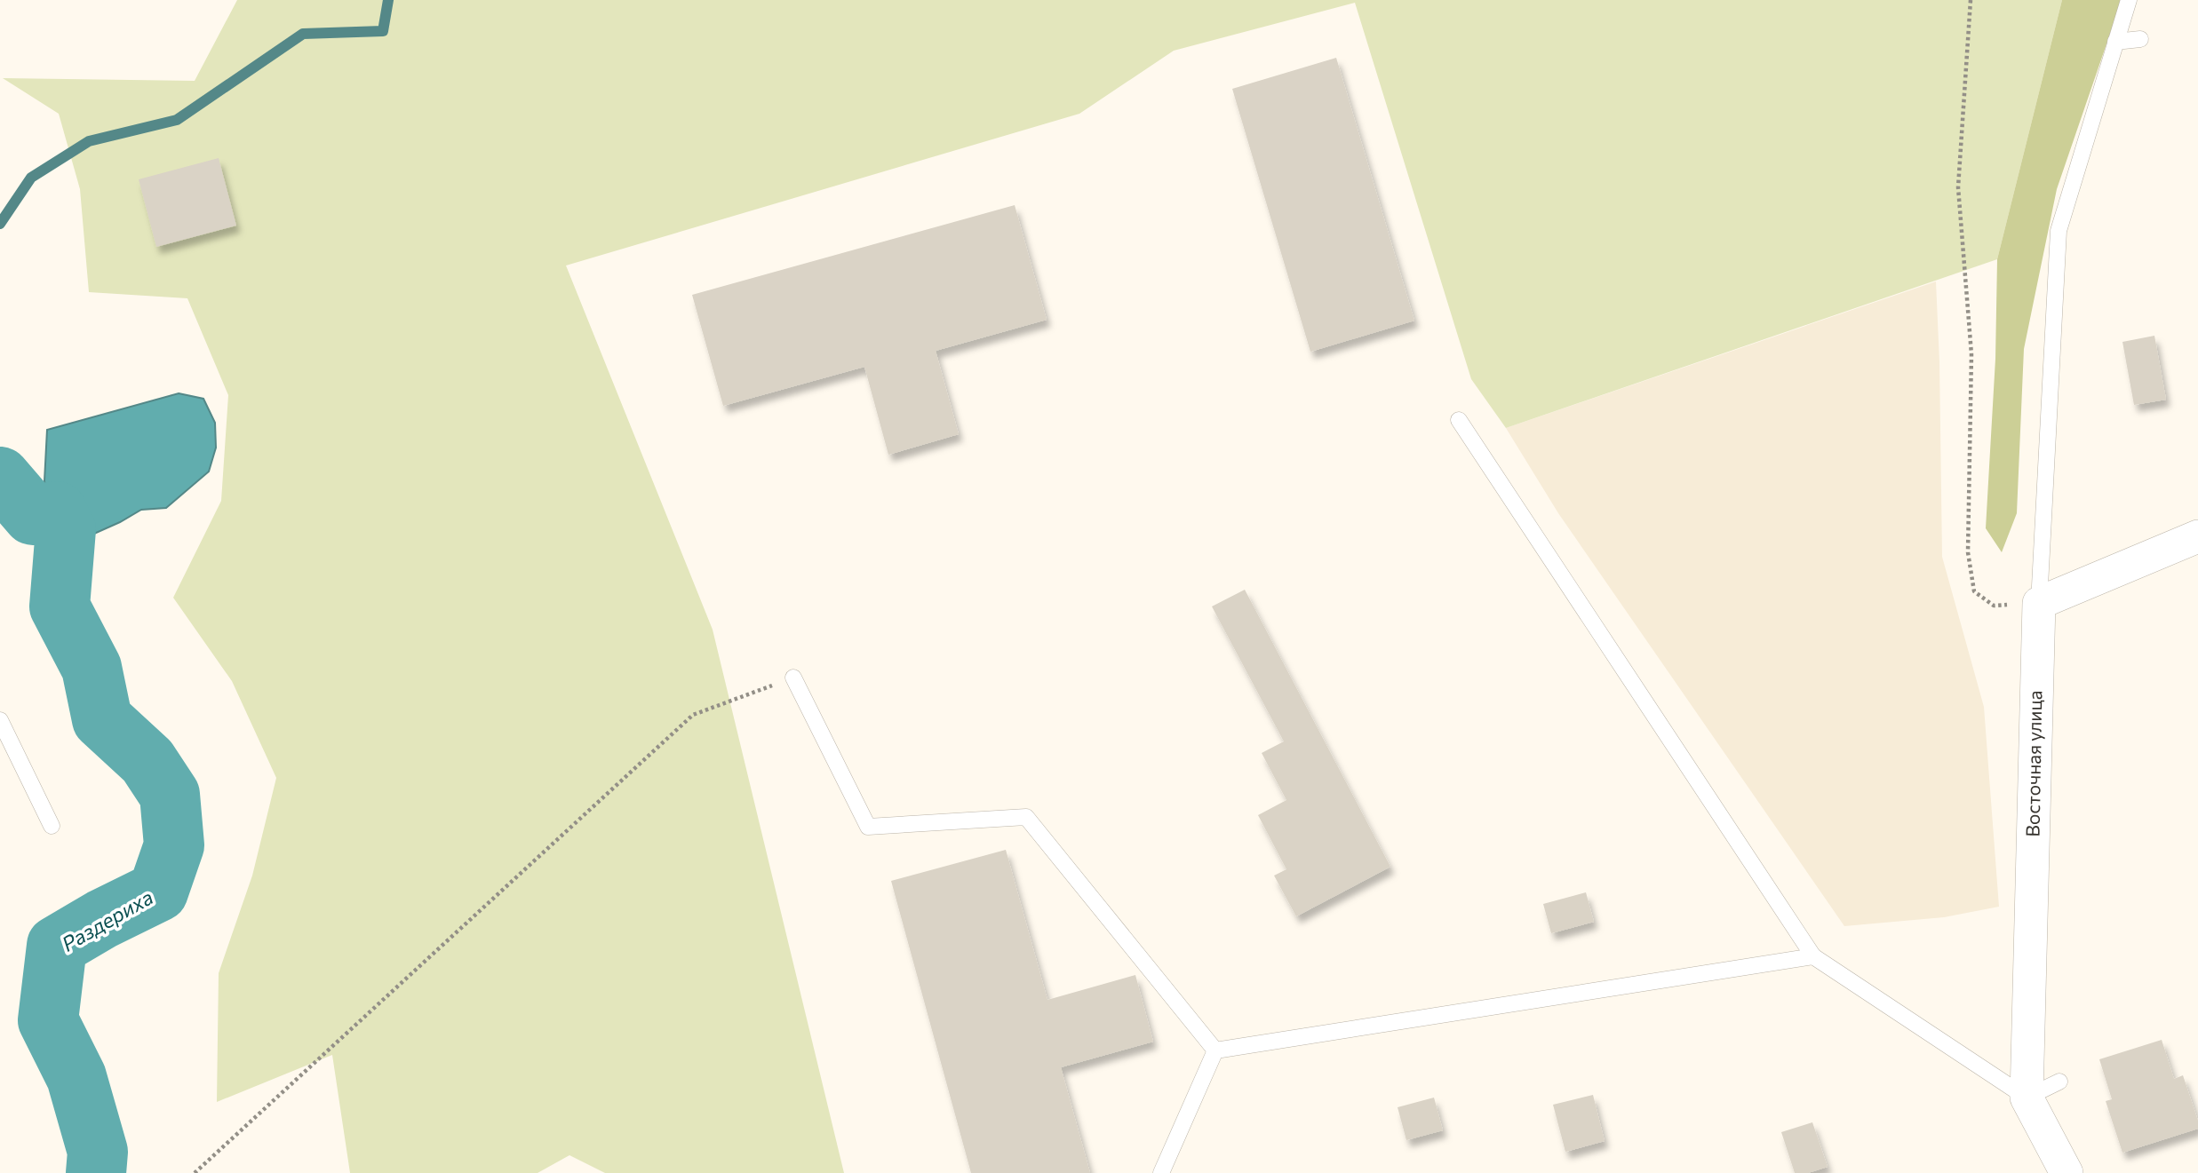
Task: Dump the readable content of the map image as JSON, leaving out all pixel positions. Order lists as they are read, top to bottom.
{
  "streets": {
    "street": ["Восточная улица"]
  },
  "water": ["Раздериха"]
}
